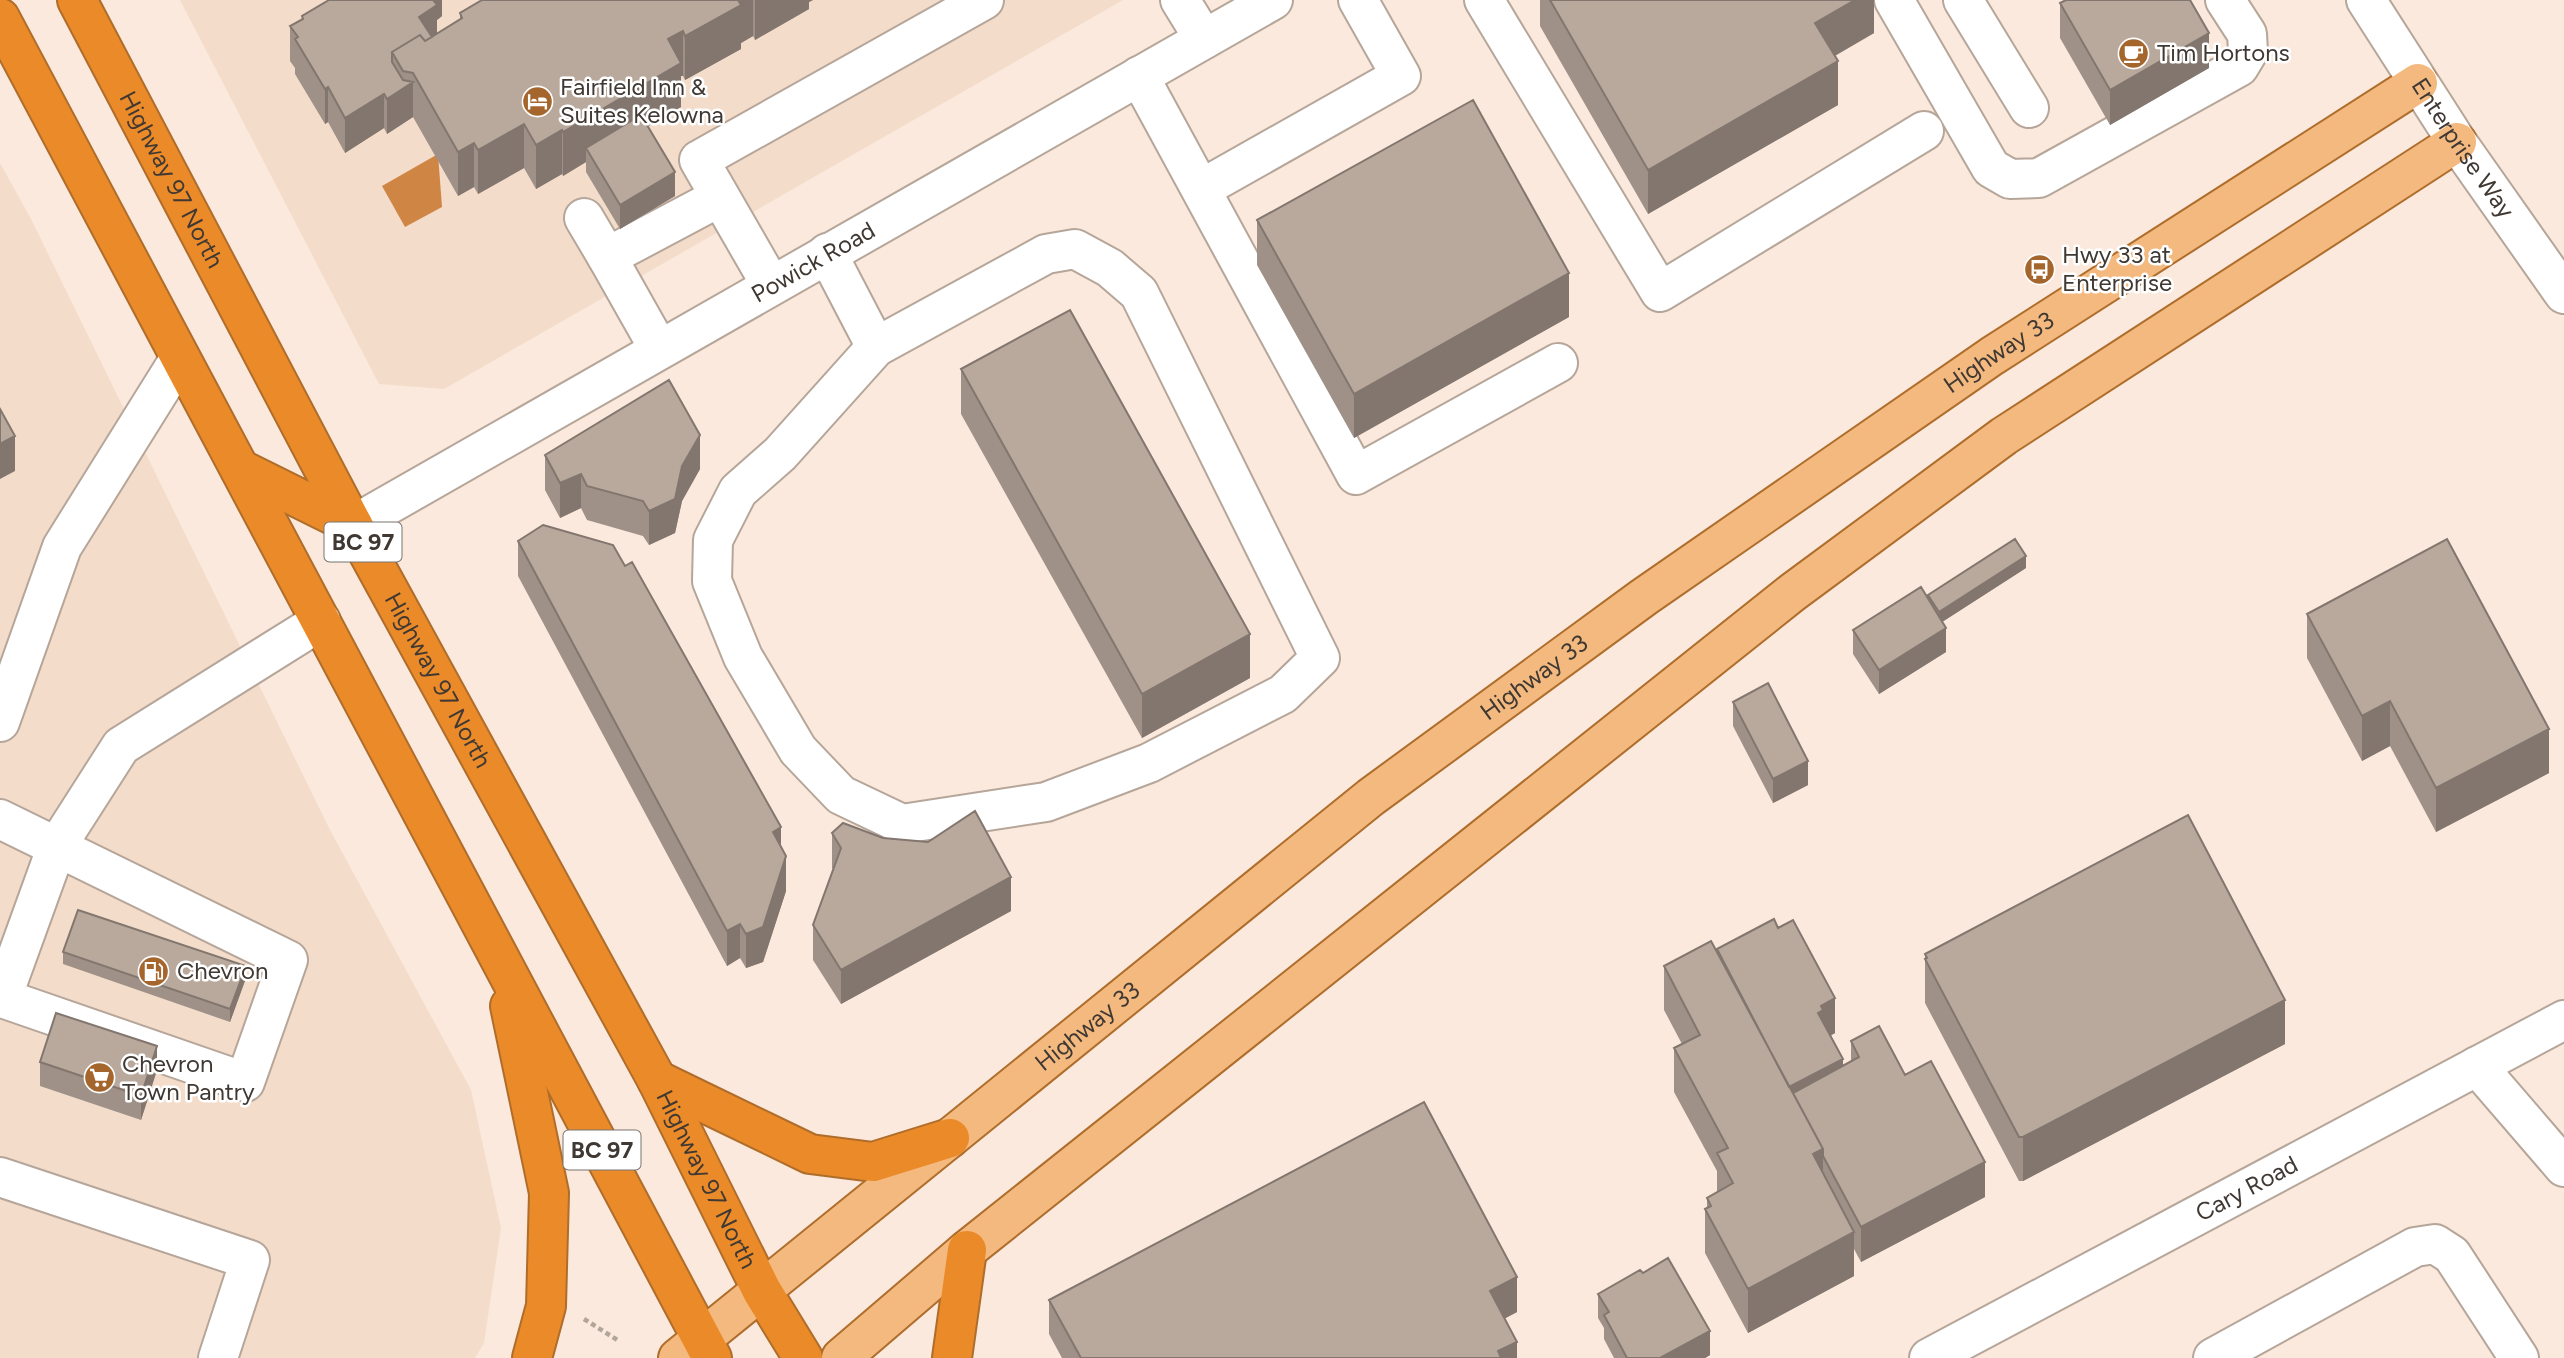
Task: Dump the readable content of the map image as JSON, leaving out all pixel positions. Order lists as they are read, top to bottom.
{
  "streets": {
    "highway": ["Highway 97 North", "BC 97"],
    "main road": ["Highway 33"],
    "street": ["Enterprise Way", "Powick Road", "Cary Road"]
  },
  "crossings": [
    ["Enterprise Way", "Highway 33"],
    ["Highway 97 North", "Powick Road"],
    ["Highway 97 North", "Highway 33"],
    ["Highway 33", "BC 97"]
  ],
  "places": {
    "cafe": ["Tim Hortons"],
    "hotel": ["Fairfield Inn & Suites Kelowna"],
    "bus stop": ["Hwy 33 at Enterprise"],
    "fuel station": ["Chevron"],
    "supermarket": ["Chevron Town Pantry"]
  }
}
